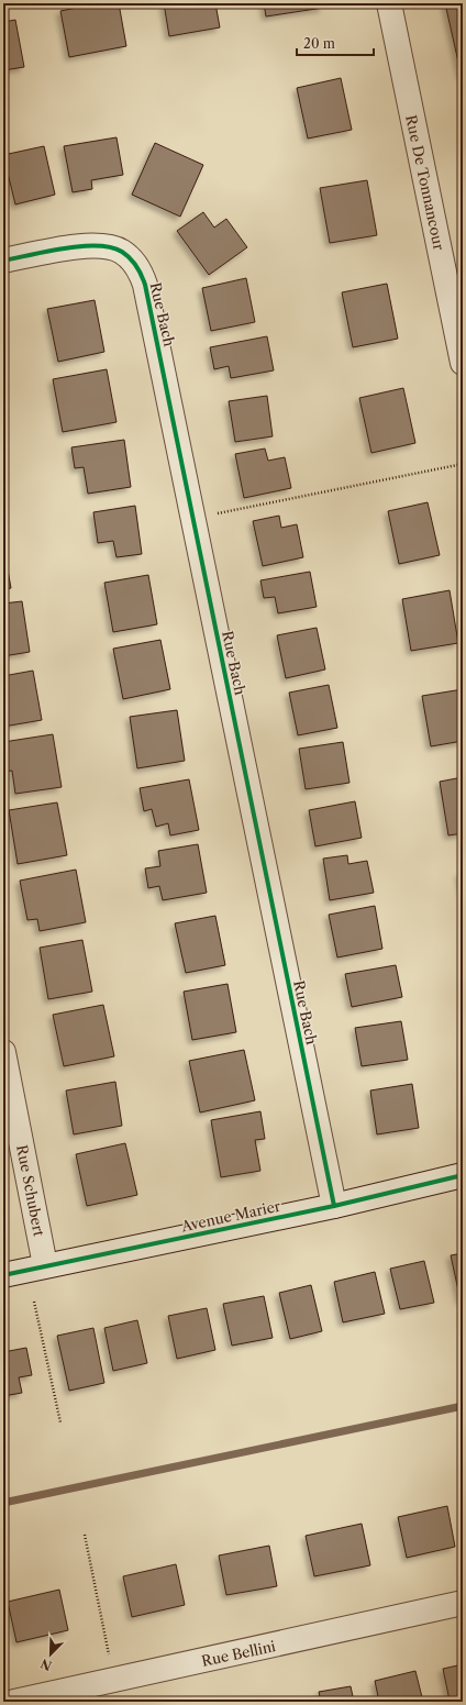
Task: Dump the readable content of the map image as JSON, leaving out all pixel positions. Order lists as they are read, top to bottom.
{
  "streets": {
    "street": [
      "Rue De Tonnancour",
      "Rue Bach",
      "Rue Schubert",
      "Avenue Marier",
      "Rue Bellini"
    ]
  },
  "crossings": [
    ["Rue Bach", "Avenue Marier"],
    ["Rue Schubert", "Avenue Marier"]
  ],
  "scale_bar": "20 m",
  "north": "bottom left"
}
